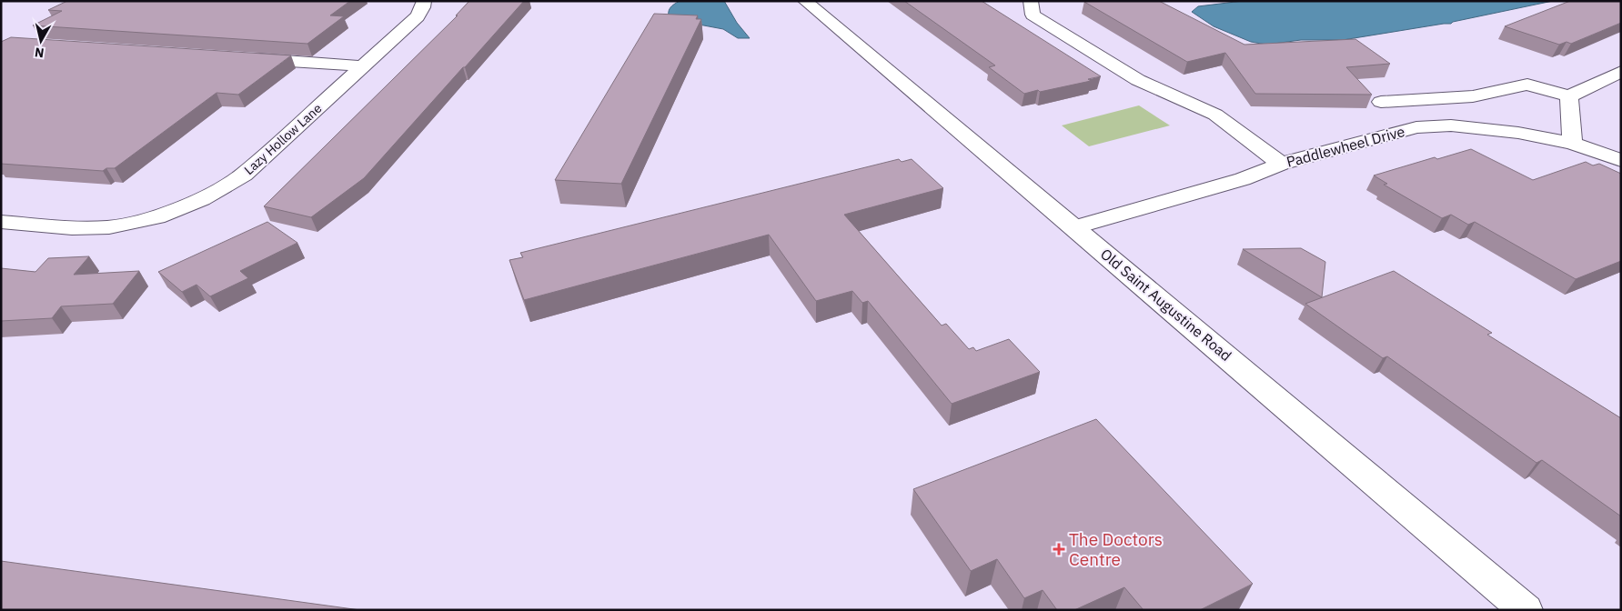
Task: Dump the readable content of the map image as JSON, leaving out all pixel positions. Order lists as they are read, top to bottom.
{
  "streets": {
    "street": ["Lazy Hollow Lane", "Paddlewheel Drive", "Old Saint Augustine Road"]
  },
  "crossings": [
    ["Paddlewheel Drive", "Old Saint Augustine Road"]
  ],
  "places": {
    "health": ["The Doctors Centre"]
  },
  "north": "bottom"
}
